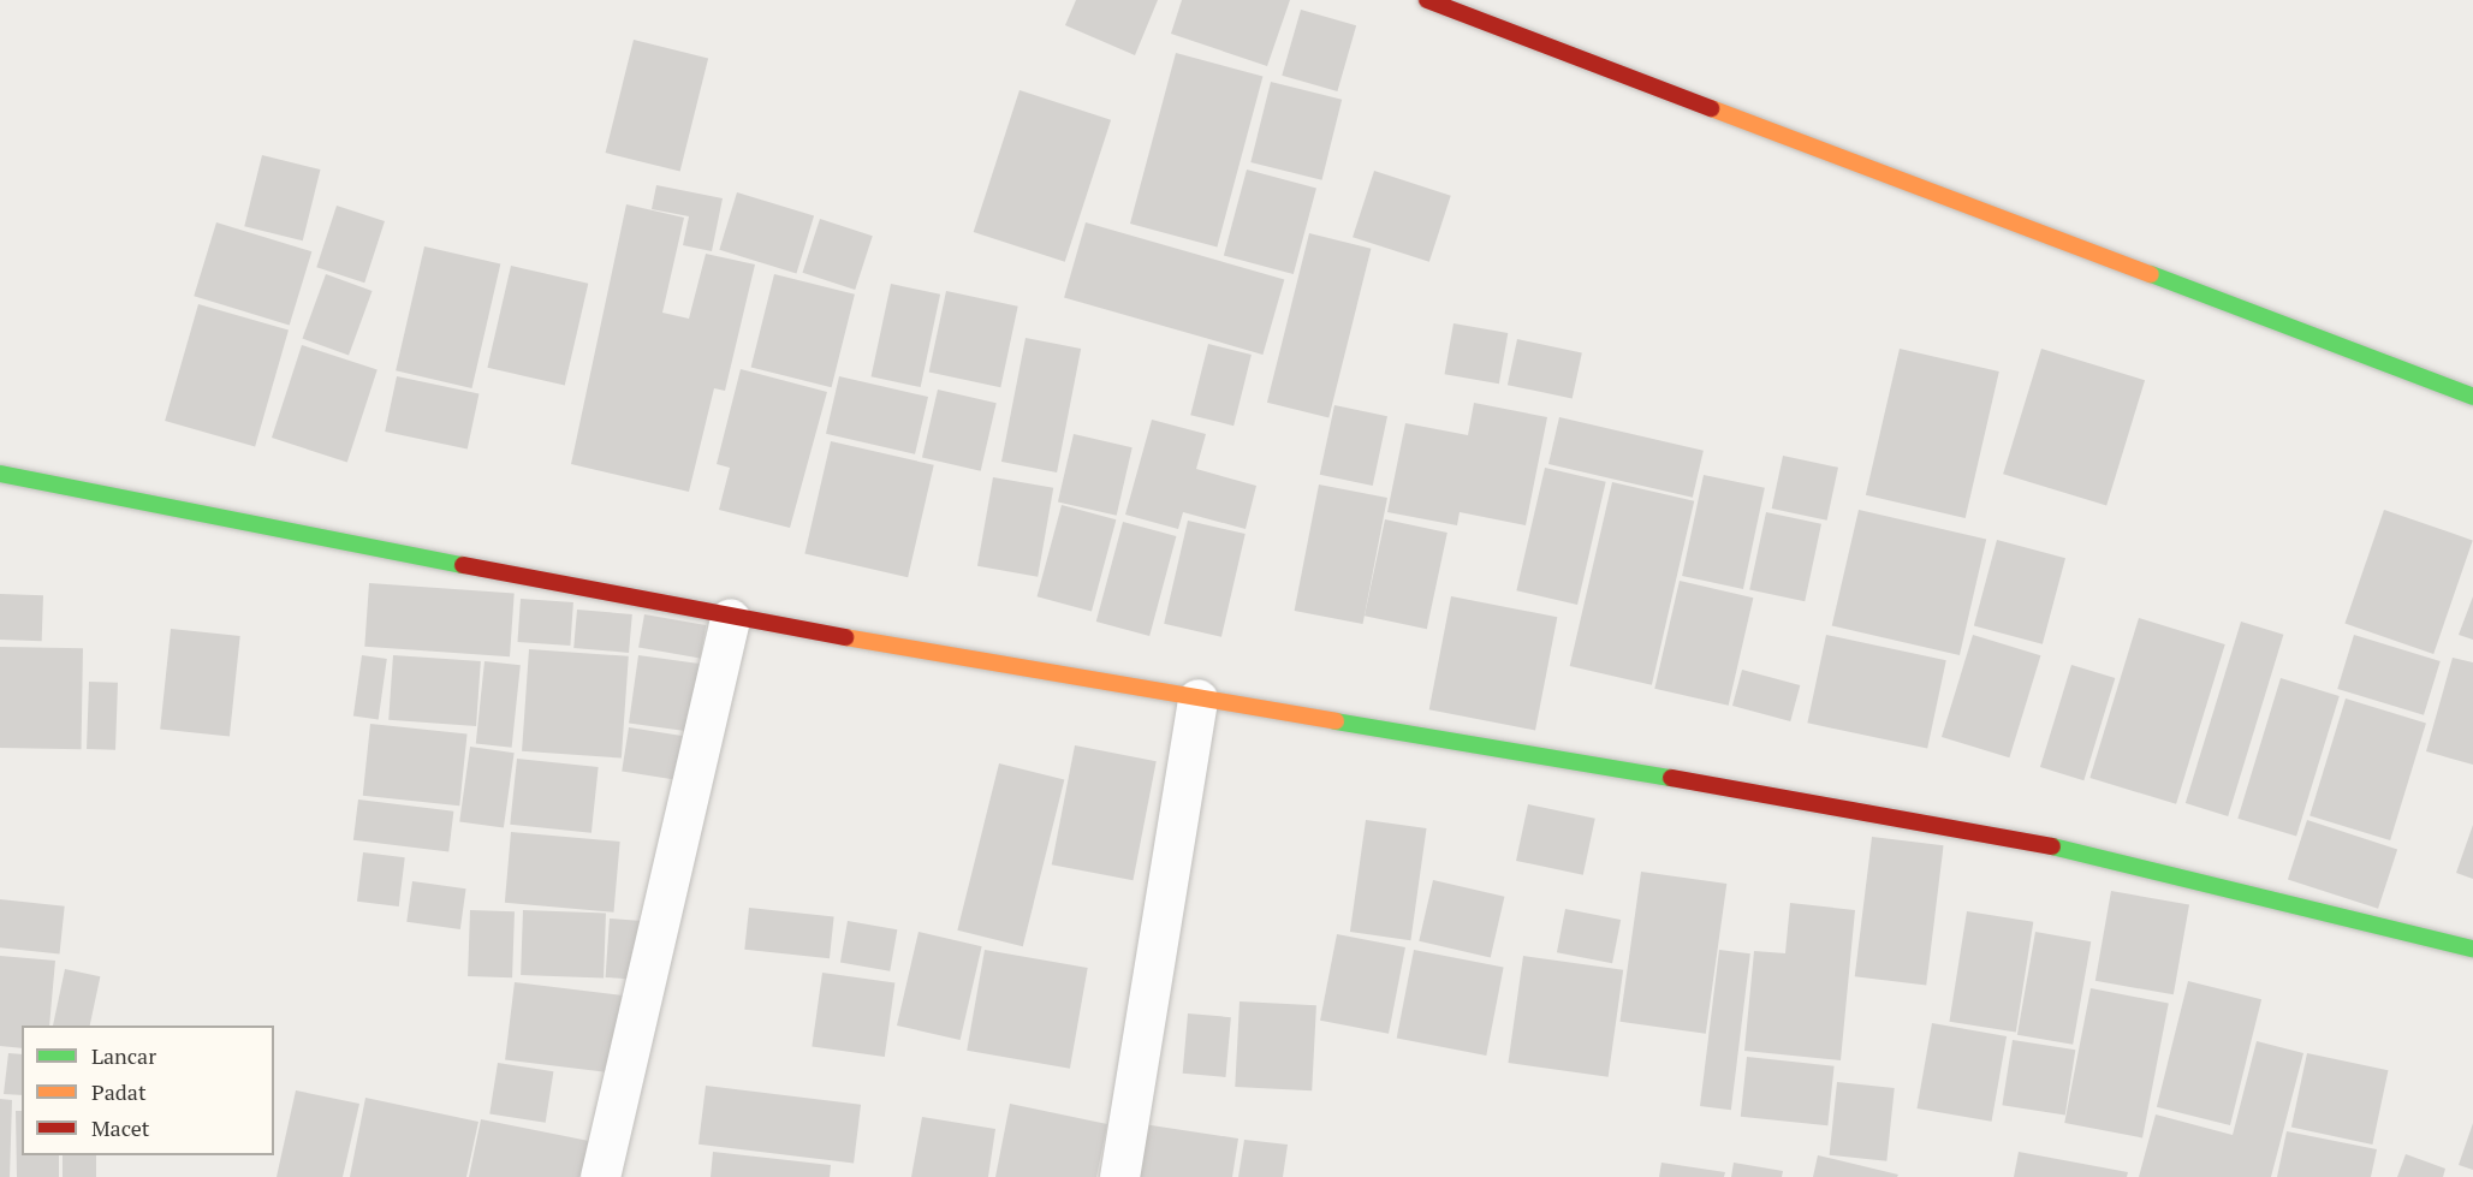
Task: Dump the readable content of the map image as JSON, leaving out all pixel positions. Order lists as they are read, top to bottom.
{
  "legend": ["Lancar", "Padat", "Macet"]
}
